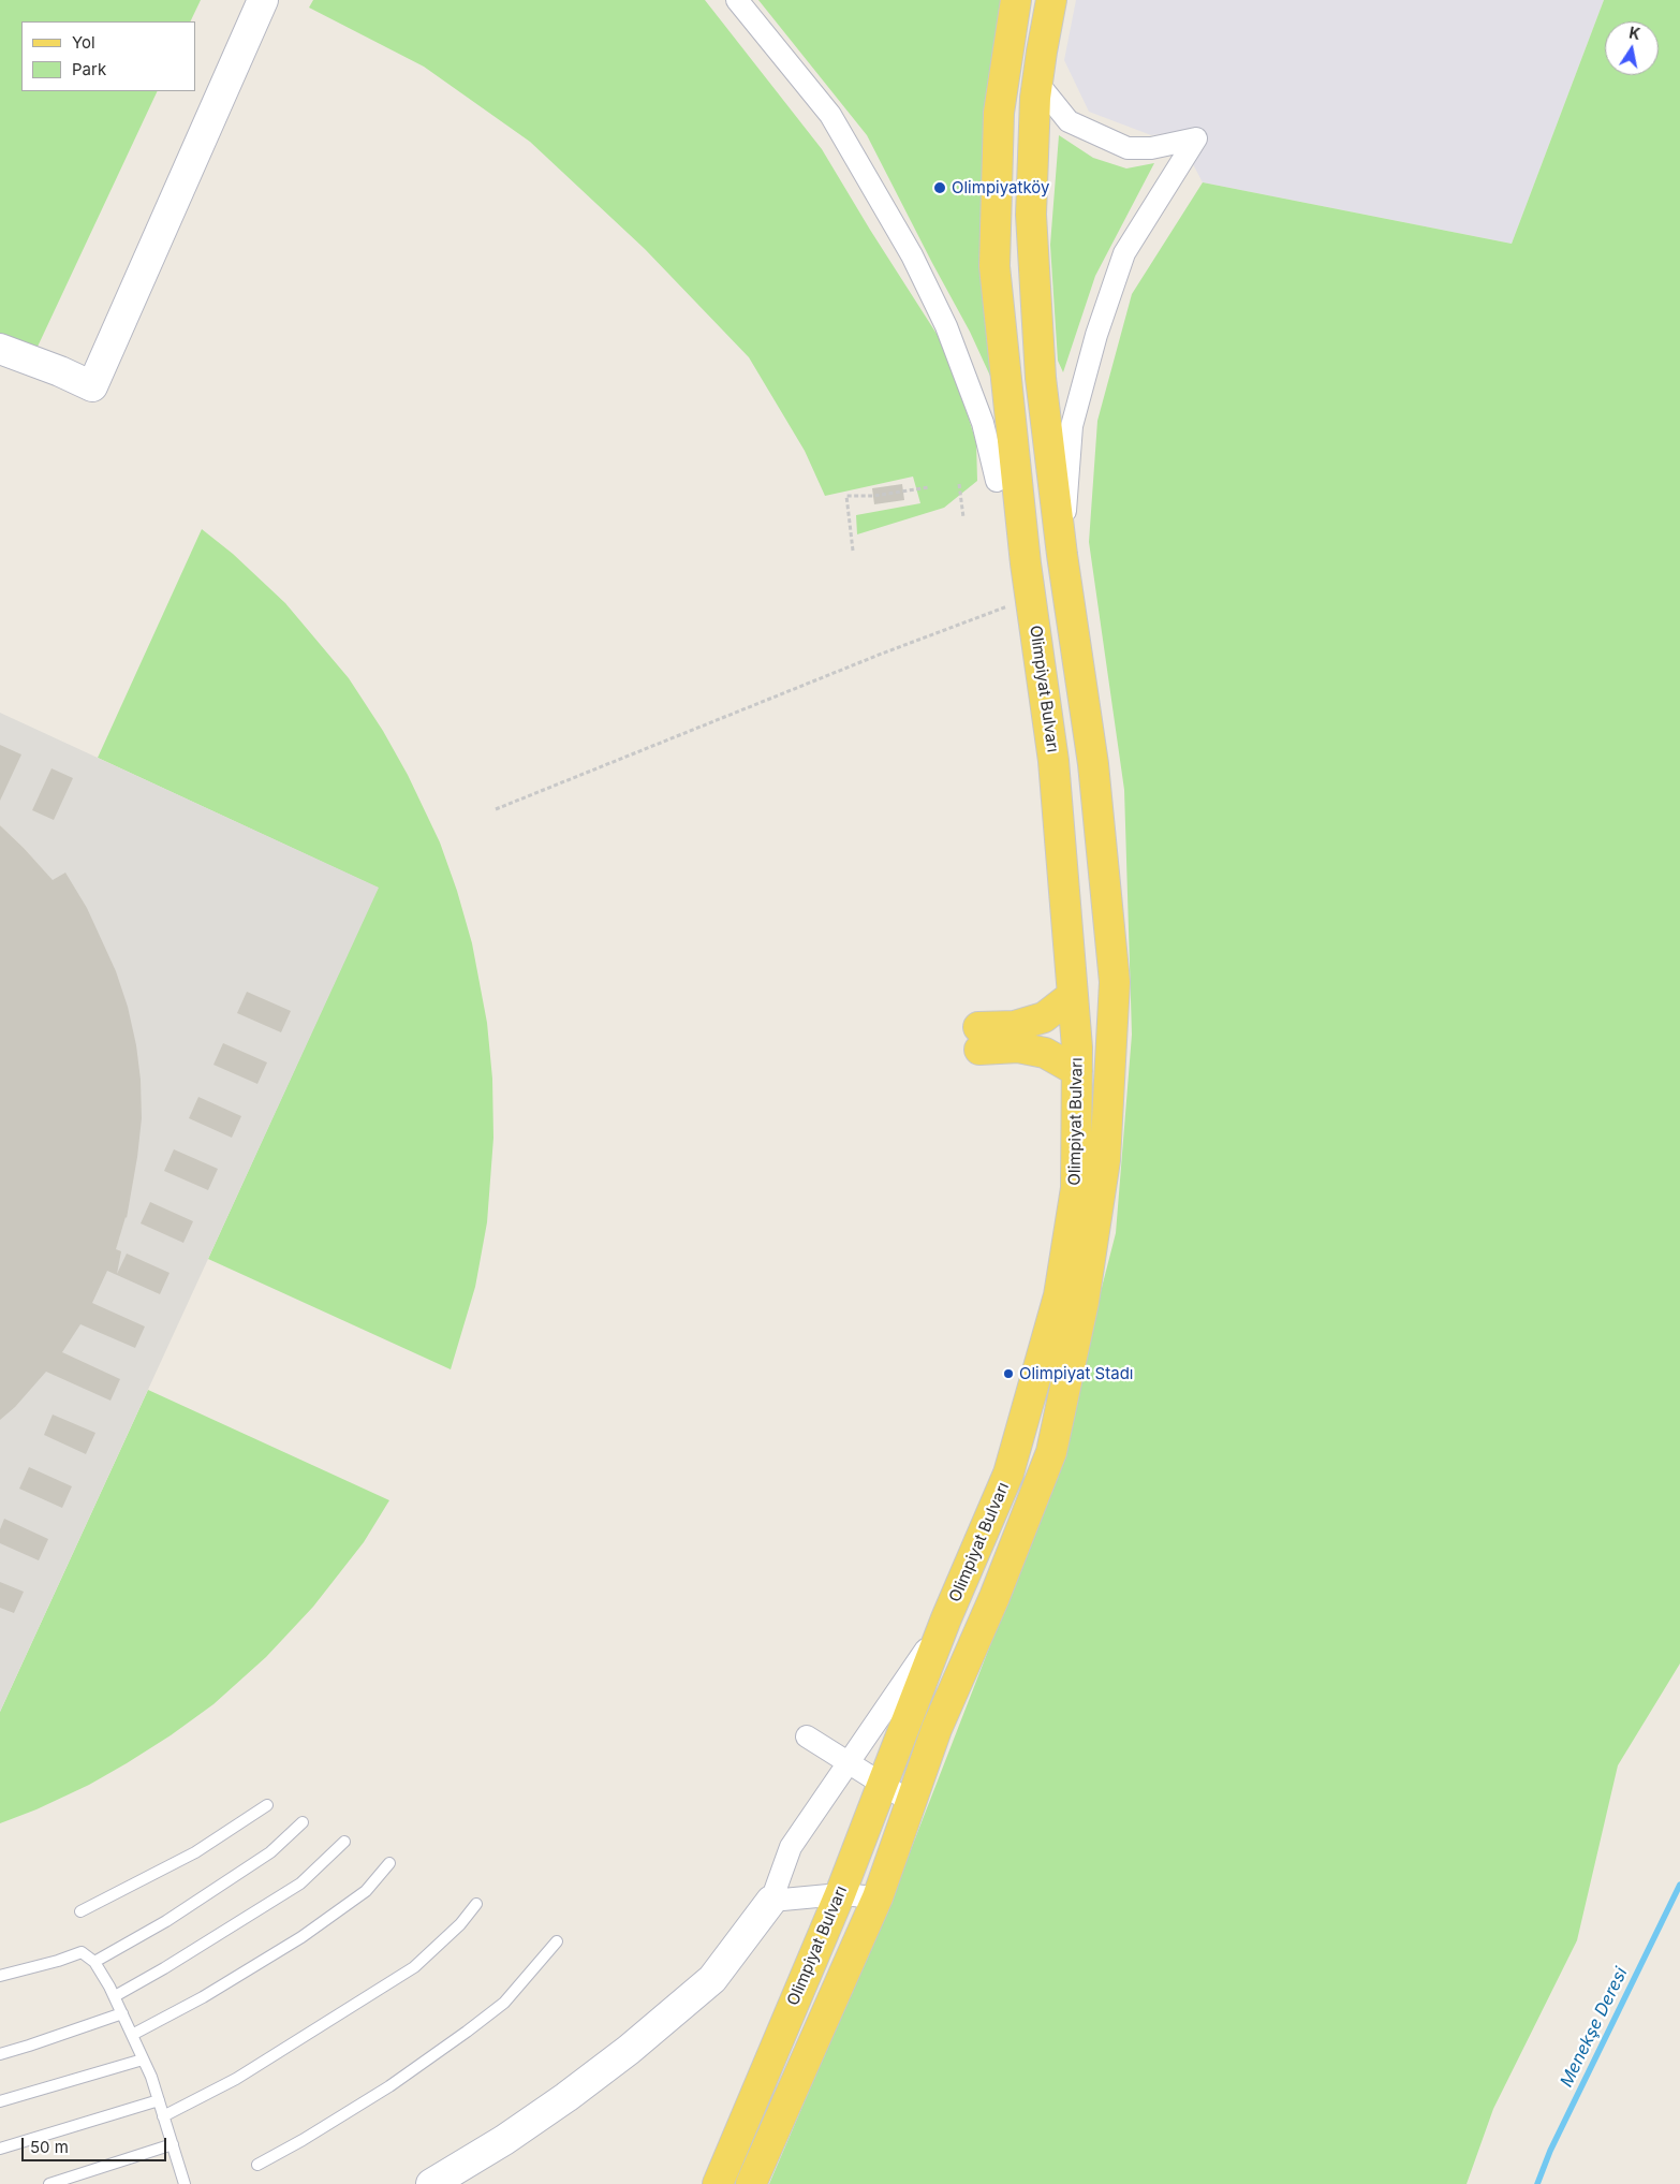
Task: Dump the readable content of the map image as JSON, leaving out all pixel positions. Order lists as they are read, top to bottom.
{
  "streets": {
    "main road": ["Olimpiyat Bulvarı"]
  },
  "water": ["Menekşe Deresi"],
  "places": ["Olimpiyatköy", "Olimpiyat Stadı"],
  "legend": ["Yol", "Park"],
  "scale_bar": "50 m",
  "north": "top"
}
